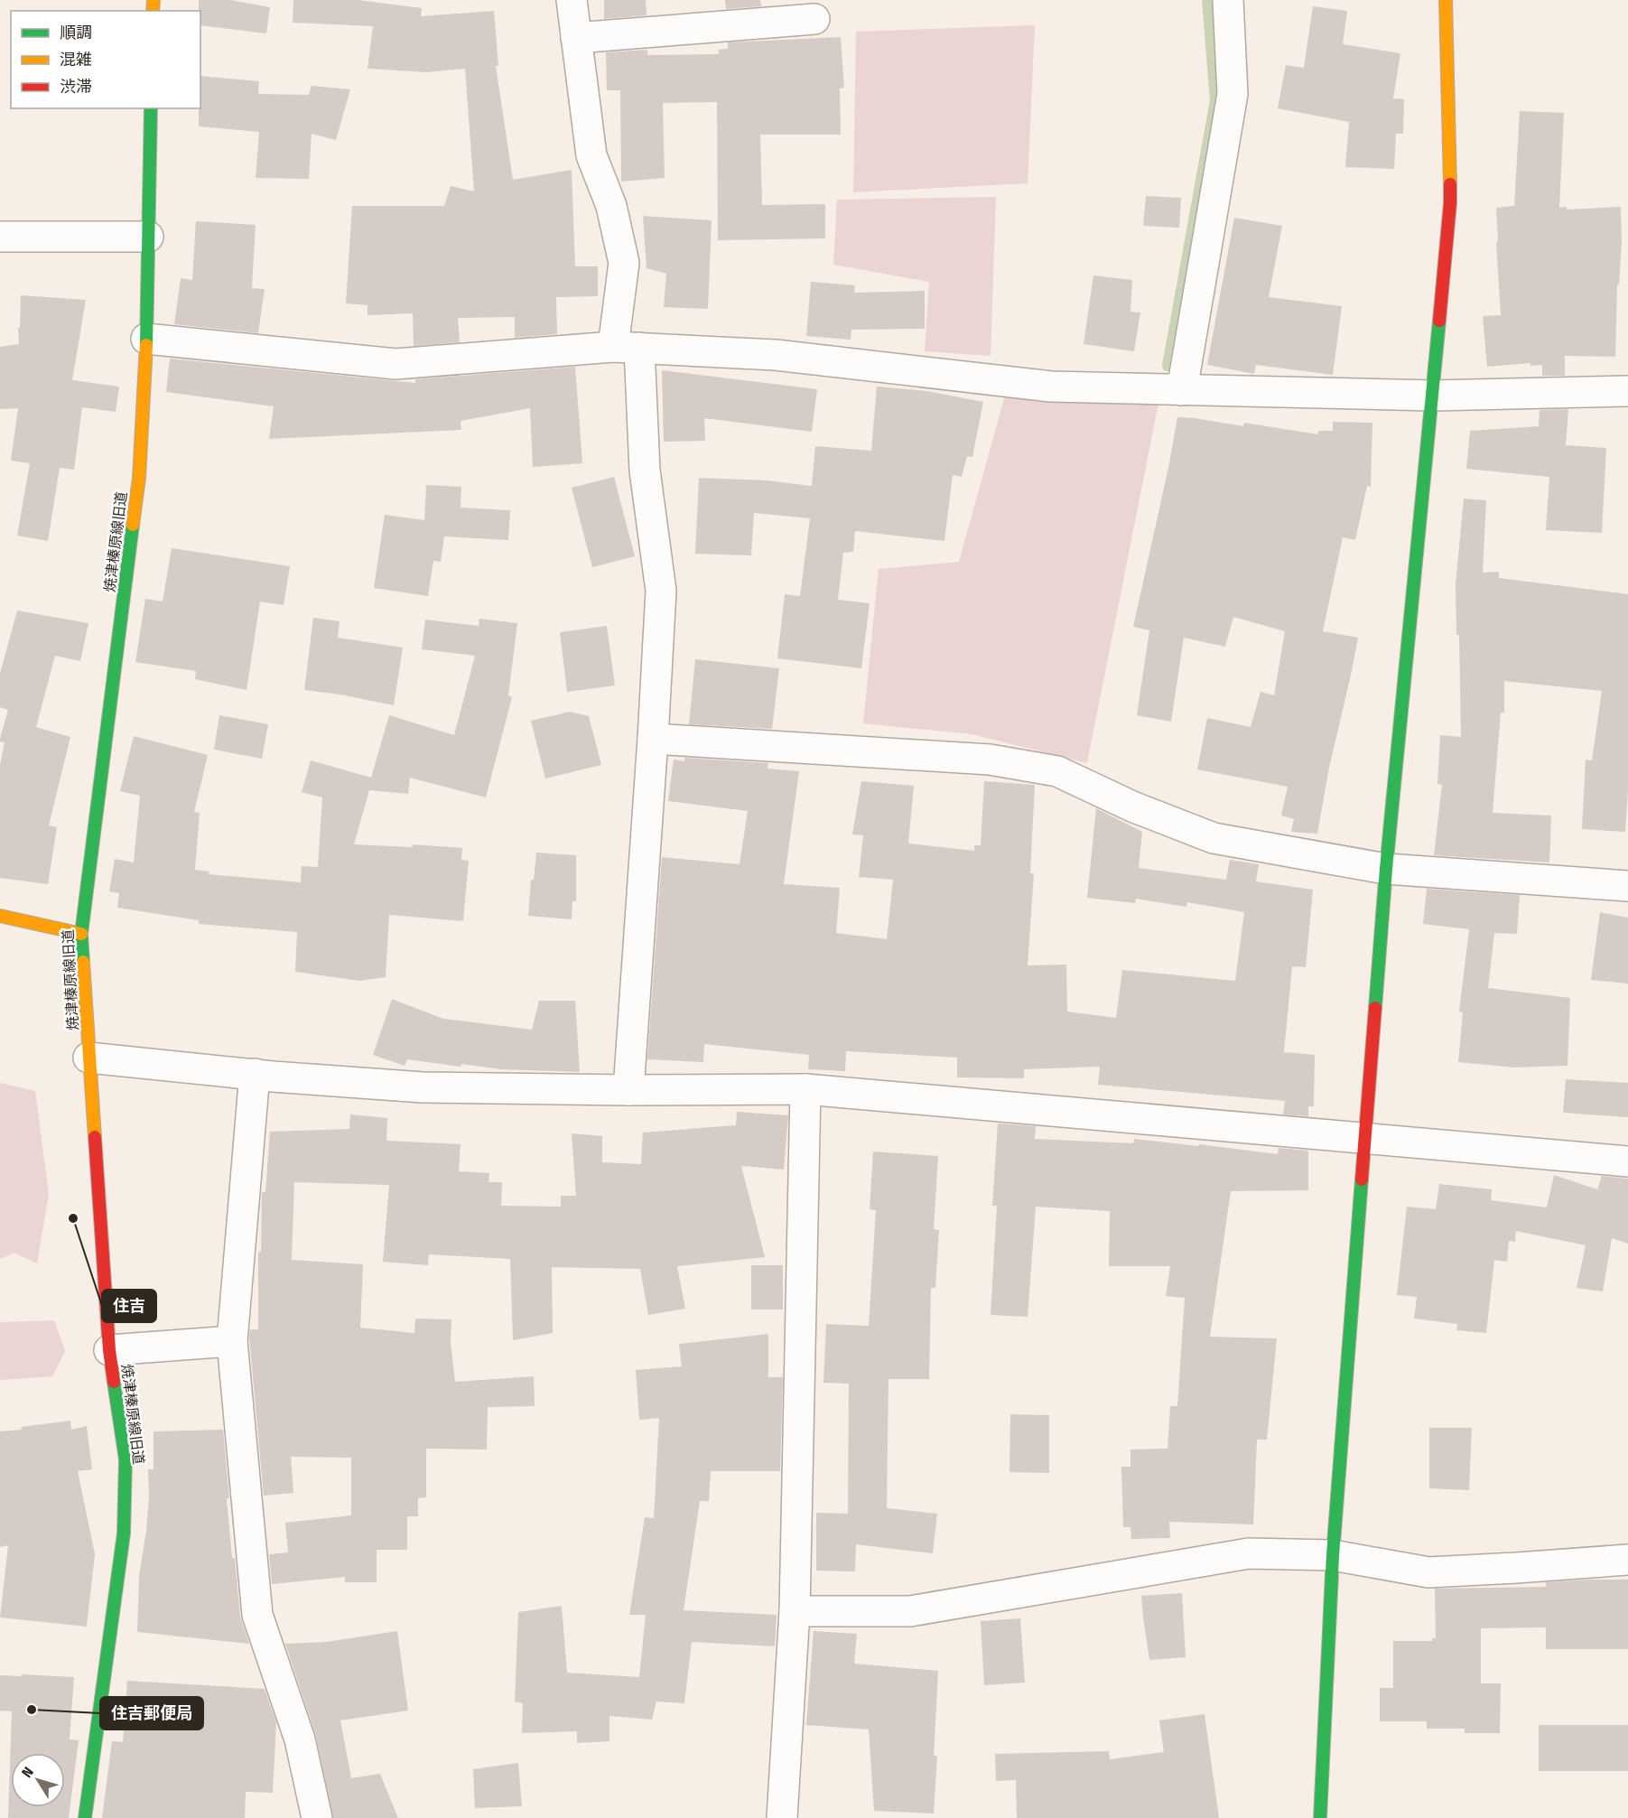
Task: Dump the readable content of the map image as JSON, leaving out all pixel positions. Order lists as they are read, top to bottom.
{
  "streets": {
    "street": ["焼津榛原線旧道"]
  },
  "places": ["住吉", "住吉郵便局"],
  "legend": ["順調", "混雑", "渋滞"],
  "north": "top left"
}
